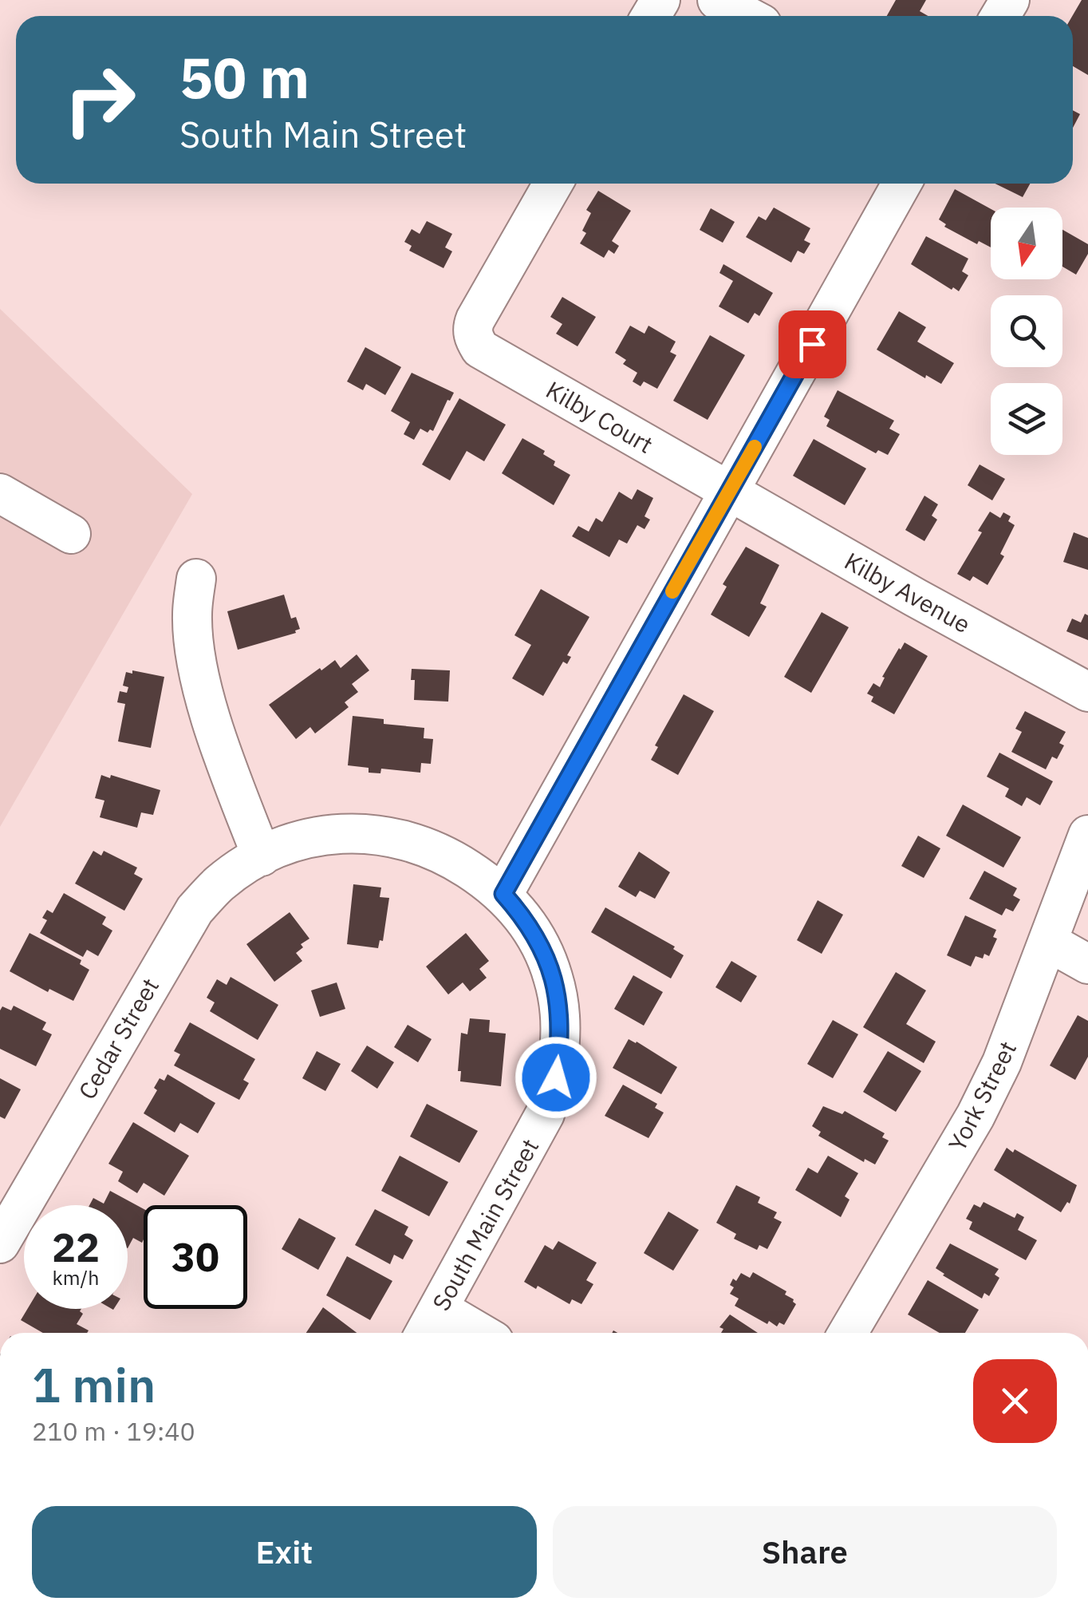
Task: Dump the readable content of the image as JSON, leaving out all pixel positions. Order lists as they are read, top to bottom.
{
  "streets": {
    "street": [
      "Kilby Court",
      "Kilby Avenue",
      "Cedar Street",
      "York Street",
      "South Main Street"
    ]
  },
  "crossings": [
    ["Kilby Court", "Kilby Avenue"],
    ["Cedar Street", "South Main Street"]
  ],
  "north": "bottom",
  "page": {
    "turn": ["50 m", "South Main Street"],
    "speed": "22 km/h",
    "limit": "30",
    "heading": ["1 min", "210 m · 19:40"],
    "buttons": ["Exit", "Share"]
  }
}
